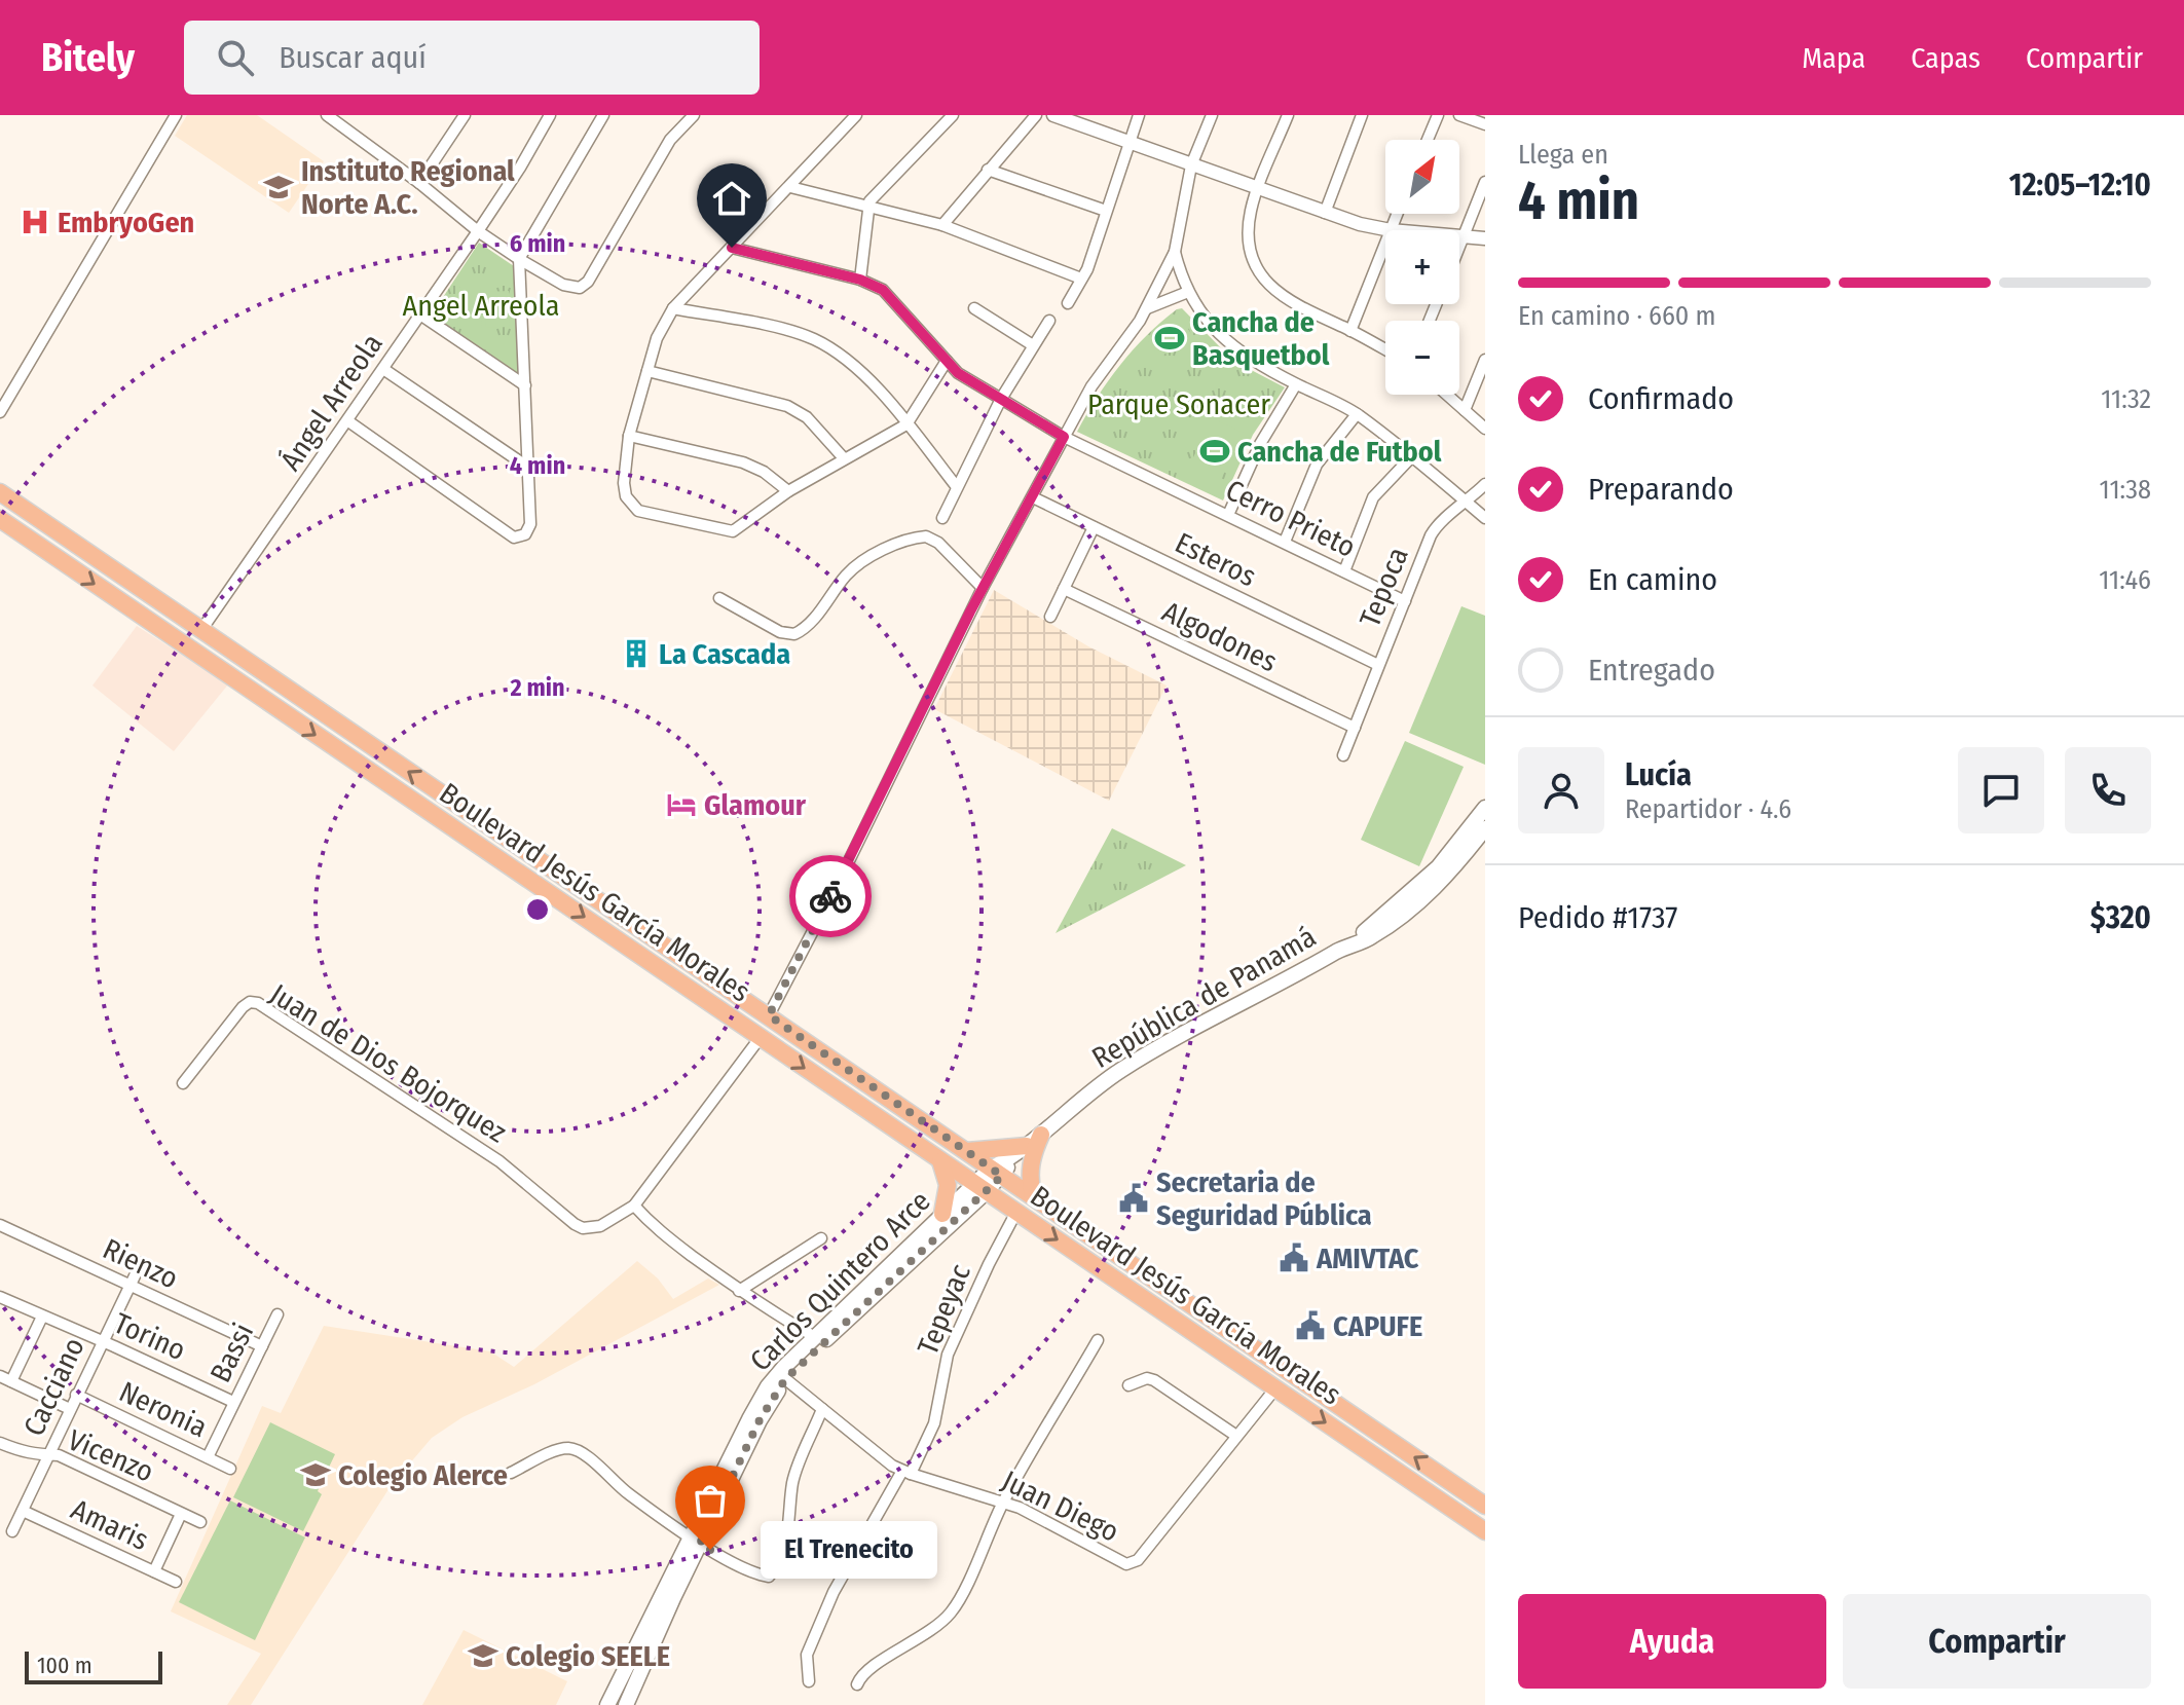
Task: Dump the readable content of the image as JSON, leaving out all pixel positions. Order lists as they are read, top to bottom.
{
  "streets": {
    "main road": ["Boulevard Jesús García Morales", "República de Panamá", "Carlos Quintero Arce"],
    "street": [
      "Ángel Arreola",
      "Cerro Prieto",
      "Esteros",
      "Tepoca",
      "Algodones",
      "Juan de Dios Bojorquez",
      "Rienzo",
      "Tepeyac",
      "Torino",
      "Bassi",
      "Cacciano",
      "Neronia",
      "Vicenzo",
      "Juan Diego",
      "Amaris"
    ]
  },
  "crossings": [
    ["Ángel Arreola", "Boulevard Jesús García Morales"],
    ["Cerro Prieto", "Tepoca"],
    ["Esteros", "Tepoca"],
    ["Tepoca", "Algodones"],
    ["Boulevard Jesús García Morales", "República de Panamá"],
    ["Boulevard Jesús García Morales", "Carlos Quintero Arce"],
    ["Boulevard Jesús García Morales", "Tepeyac"],
    ["Boulevard Jesús García Morales", "Juan Diego"],
    ["República de Panamá", "Carlos Quintero Arce"],
    ["Rienzo", "Bassi"],
    ["Rienzo", "Cacciano"],
    ["Carlos Quintero Arce", "Juan Diego"],
    ["Tepeyac", "Juan Diego"],
    ["Torino", "Bassi"],
    ["Torino", "Cacciano"],
    ["Bassi", "Neronia"],
    ["Cacciano", "Neronia"],
    ["Cacciano", "Vicenzo"],
    ["Cacciano", "Amaris"]
  ],
  "parks": ["Angel Arreola", "Parque Sonacer"],
  "places": {
    "school or university": ["Instituto Regional Norte A.C.", "Colegio Alerce", "Colegio SEELE"],
    "hospital": ["EmbryoGen"],
    "sports": ["Cancha de Basquetbol", "Cancha de Futbol"],
    "building": ["La Cascada"],
    "hotel": ["Glamour"],
    "public building": ["Secretaria de Seguridad Pública", "AMIVTAC", "CAPUFE"],
    "other": ["El Trenecito"]
  },
  "scale_bar": "100 m",
  "north": "top right",
  "page": {
    "header": "Bitely",
    "search": "Buscar aquí",
    "nav": ["Mapa", "Capas", "Compartir"],
    "heading": ["4 min", "Llega en", "12:05–12:10"],
    "panel": [
      "Lucía",
      "Repartidor · 4.6",
      "Pedido #1737",
      "$320"
    ],
    "map_buttons": ["+", "−"],
    "bar": "En camino · 660 m",
    "list": [
      ["Confirmado", "11:32"],
      ["Preparando", "11:38"],
      ["En camino", "11:46"],
      "Entregado"
    ],
    "bubble": "El Trenecito",
    "buttons": ["Ayuda", "Compartir"],
    "scale": "100 m"
  },
  "rings": ["6 min", "4 min", "2 min"]
}
